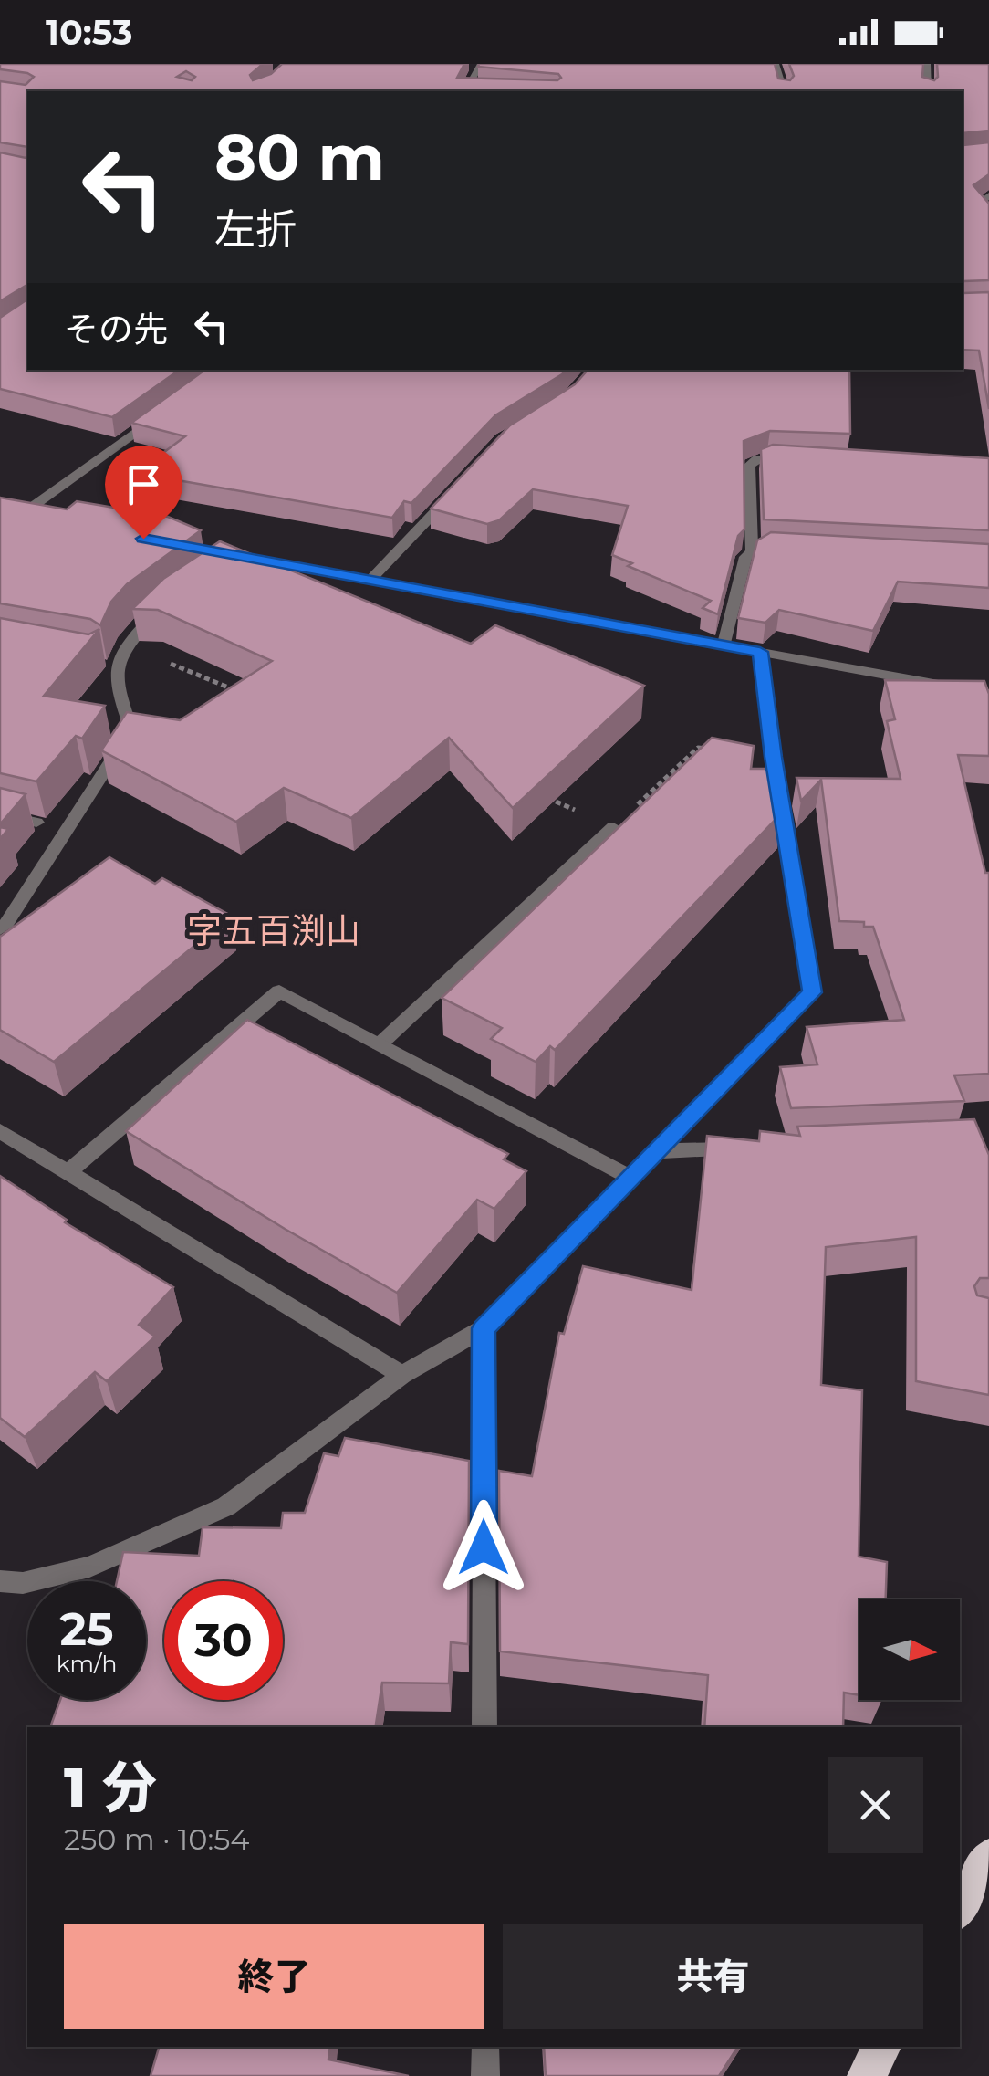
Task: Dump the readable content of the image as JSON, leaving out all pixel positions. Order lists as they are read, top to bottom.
{
  "districts": ["字五百渕山"],
  "north": "right",
  "page": {
    "status": "10:53",
    "turn": ["80 m", "左折"],
    "then": "その先",
    "speed": "25 km/h",
    "limit": "30",
    "heading": ["1 分", "250 m · 10:54"],
    "buttons": ["終了", "共有"]
  }
}
